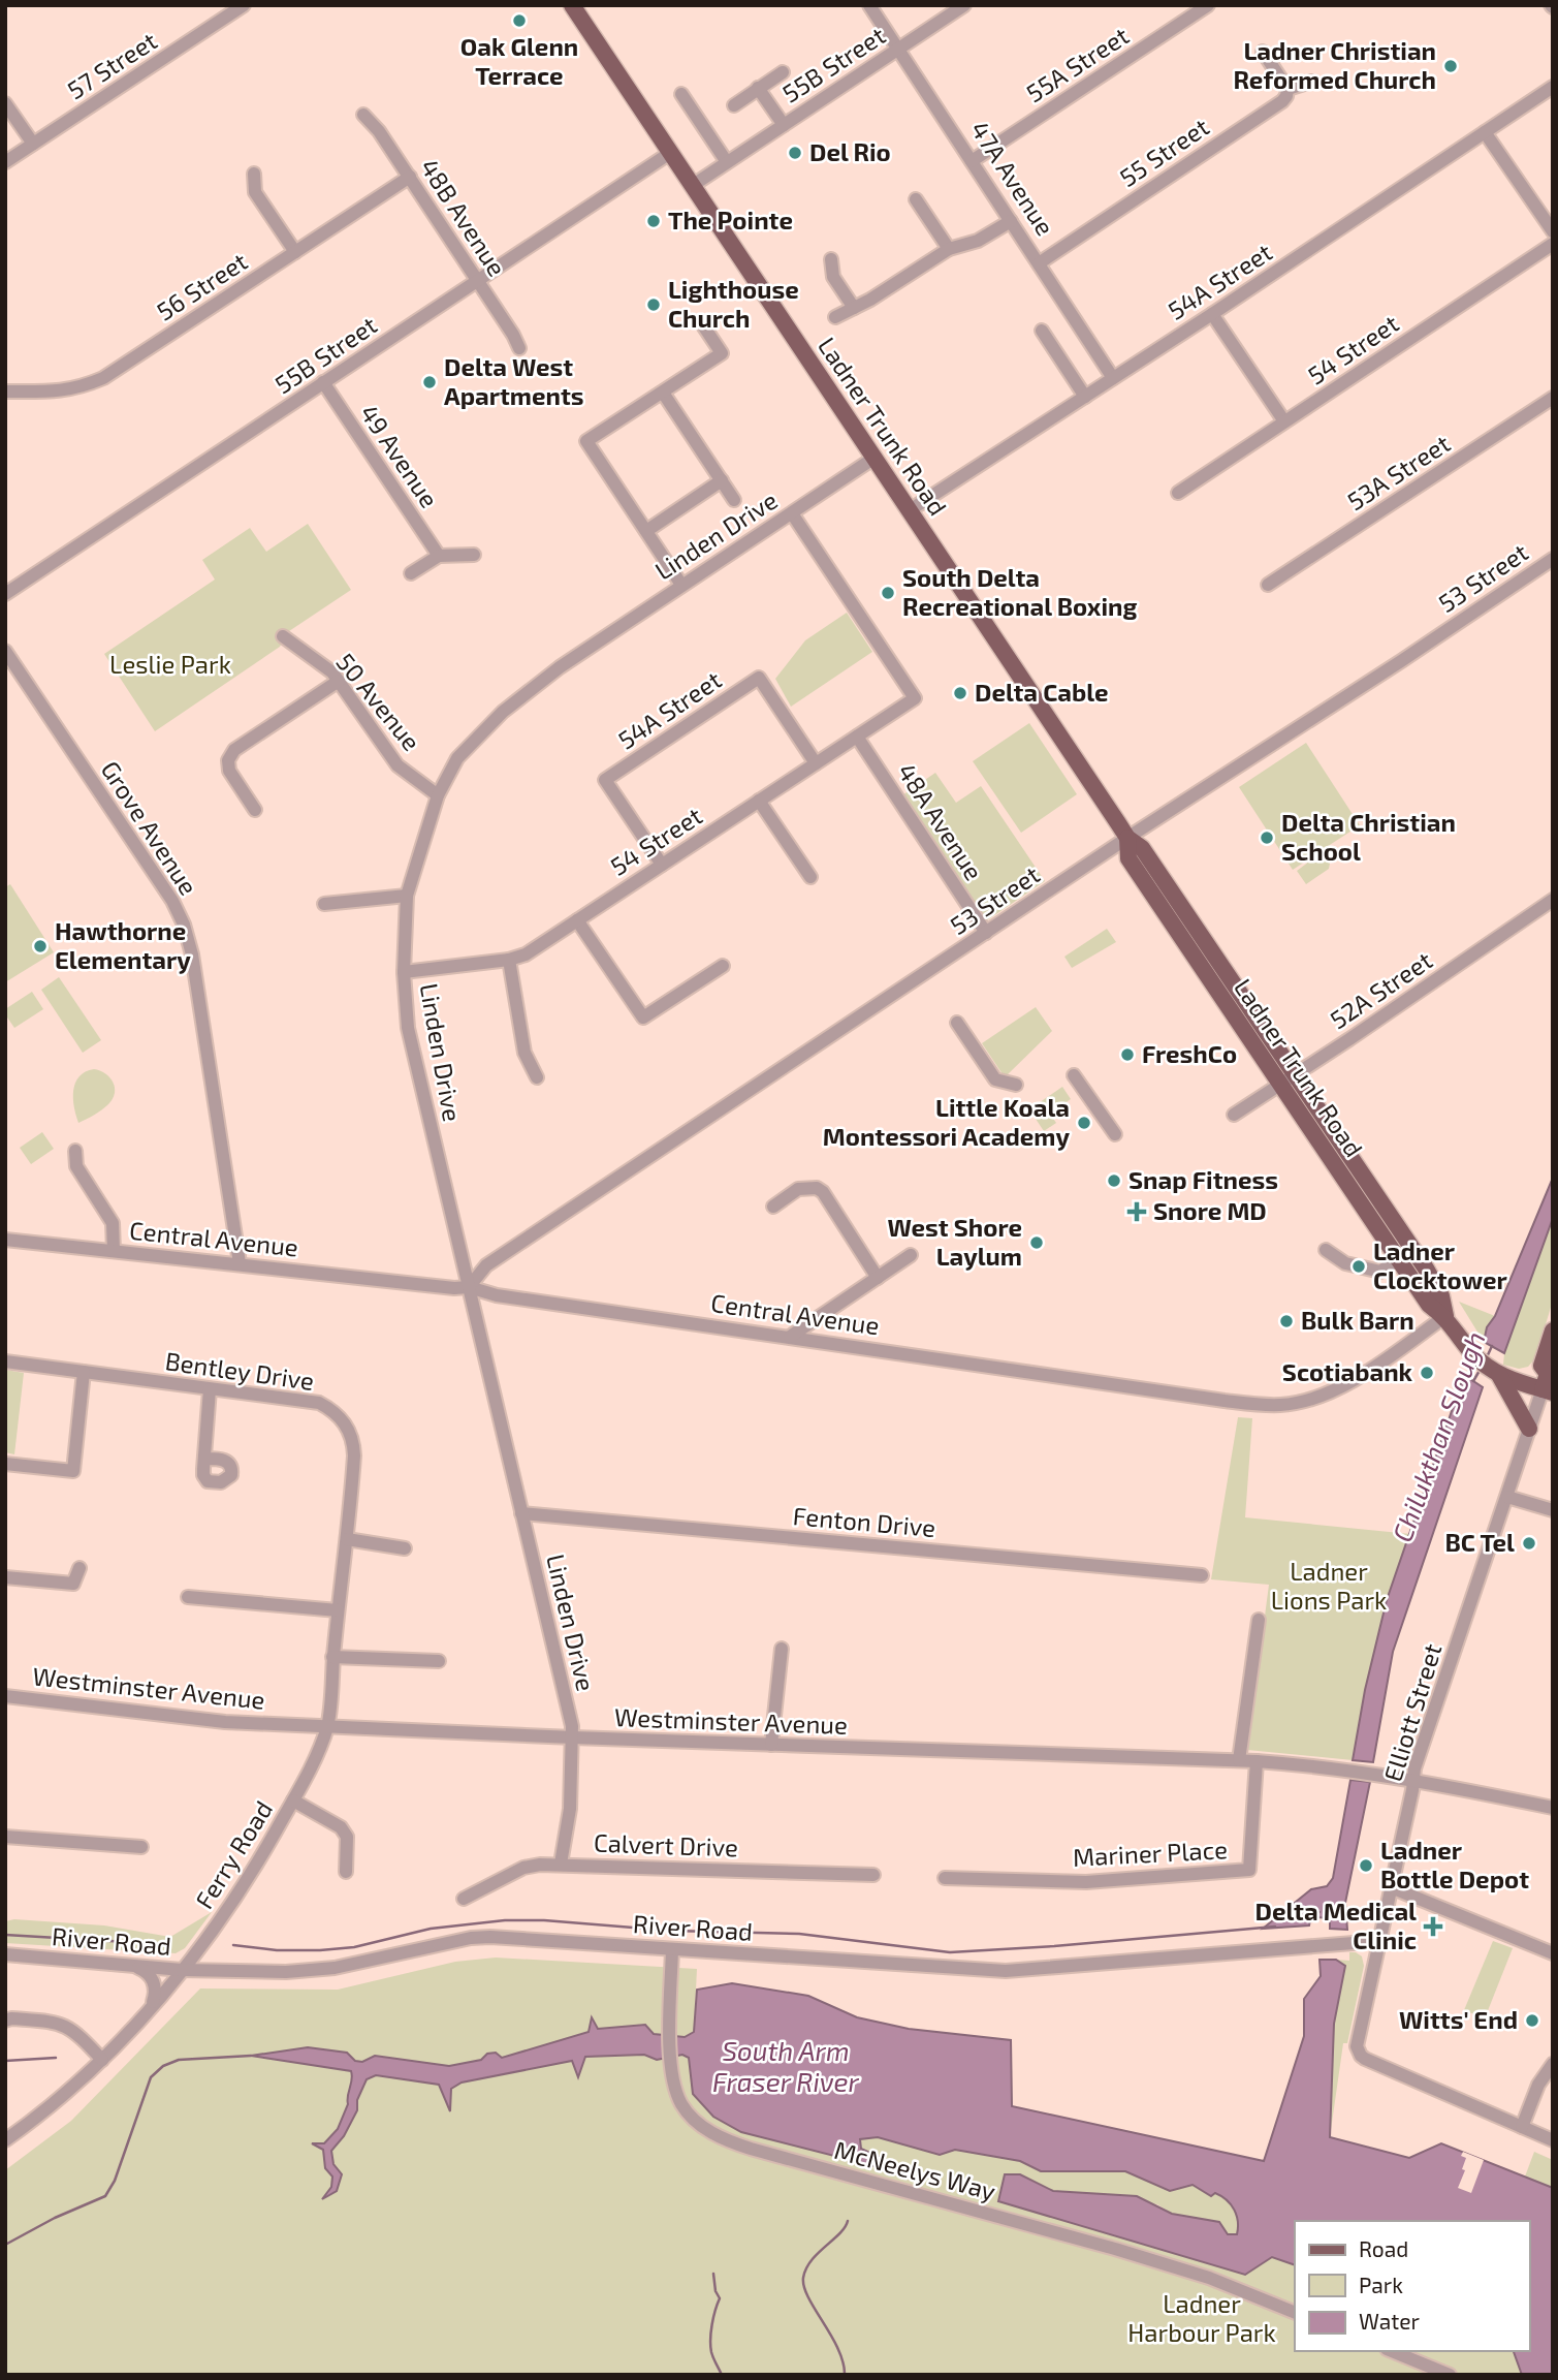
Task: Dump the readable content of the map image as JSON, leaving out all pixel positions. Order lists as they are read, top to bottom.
{
  "streets": {
    "main road": ["Ladner Trunk Road"],
    "street": [
      "55B Street",
      "55A Street",
      "57 Street",
      "55 Street",
      "47A Avenue",
      "48B Avenue",
      "54A Street",
      "56 Street",
      "54 Street",
      "49 Avenue",
      "53A Street",
      "Linden Drive",
      "53 Street",
      "50 Avenue",
      "48A Avenue",
      "Grove Avenue",
      "52A Street",
      "Central Avenue",
      "Bentley Drive",
      "Fenton Drive",
      "Westminster Avenue",
      "Elliott Street",
      "Calvert Drive",
      "Mariner Place",
      "Ferry Road",
      "River Road",
      "McNeelys Way"
    ]
  },
  "crossings": [
    ["55B Street", "47A Avenue"],
    ["55B Street", "48B Avenue"],
    ["55B Street", "Ladner Trunk Road"],
    ["55B Street", "49 Avenue"],
    ["55A Street", "47A Avenue"],
    ["55 Street", "47A Avenue"],
    ["47A Avenue", "54A Street"],
    ["48B Avenue", "56 Street"],
    ["54A Street", "54 Street"],
    ["54A Street", "Ladner Trunk Road"],
    ["54 Street", "Linden Drive"],
    ["54 Street", "48A Avenue"],
    ["Ladner Trunk Road", "Linden Drive"],
    ["Ladner Trunk Road", "53 Street"],
    ["Ladner Trunk Road", "52A Street"],
    ["Ladner Trunk Road", "Central Avenue"],
    ["Ladner Trunk Road", "Elliott Street"],
    ["Linden Drive", "53 Street"],
    ["Linden Drive", "50 Avenue"],
    ["Linden Drive", "Central Avenue"],
    ["Linden Drive", "Fenton Drive"],
    ["Linden Drive", "Westminster Avenue"],
    ["Linden Drive", "Calvert Drive"],
    ["53 Street", "48A Avenue"],
    ["53 Street", "Central Avenue"],
    ["Grove Avenue", "Central Avenue"],
    ["Bentley Drive", "Westminster Avenue"],
    ["Bentley Drive", "Ferry Road"],
    ["Westminster Avenue", "Elliott Street"],
    ["Westminster Avenue", "Mariner Place"],
    ["Westminster Avenue", "Ferry Road"],
    ["Elliott Street", "River Road"],
    ["Ferry Road", "River Road"],
    ["River Road", "McNeelys Way"]
  ],
  "water": ["Chilukthan Slough", "South Arm Fraser River"],
  "parks": ["Leslie Park", "Ladner Lions Park", "Ladner Harbour Park"],
  "places": {
    "other": [
      "Oak Glenn Terrace",
      "Ladner Christian Reformed Church",
      "Del Rio",
      "The Pointe",
      "Lighthouse Church",
      "Delta West Apartments",
      "South Delta Recreational Boxing",
      "Delta Cable",
      "Delta Christian School",
      "Hawthorne Elementary",
      "FreshCo",
      "Little Koala Montessori Academy",
      "Snap Fitness",
      "West Shore Laylum",
      "Ladner Clocktower",
      "Bulk Barn",
      "Scotiabank",
      "BC Tel",
      "Ladner Bottle Depot",
      "Witts' End"
    ],
    "health": ["Snore MD", "Delta Medical Clinic"]
  },
  "legend": ["Road", "Park", "Water"]
}
